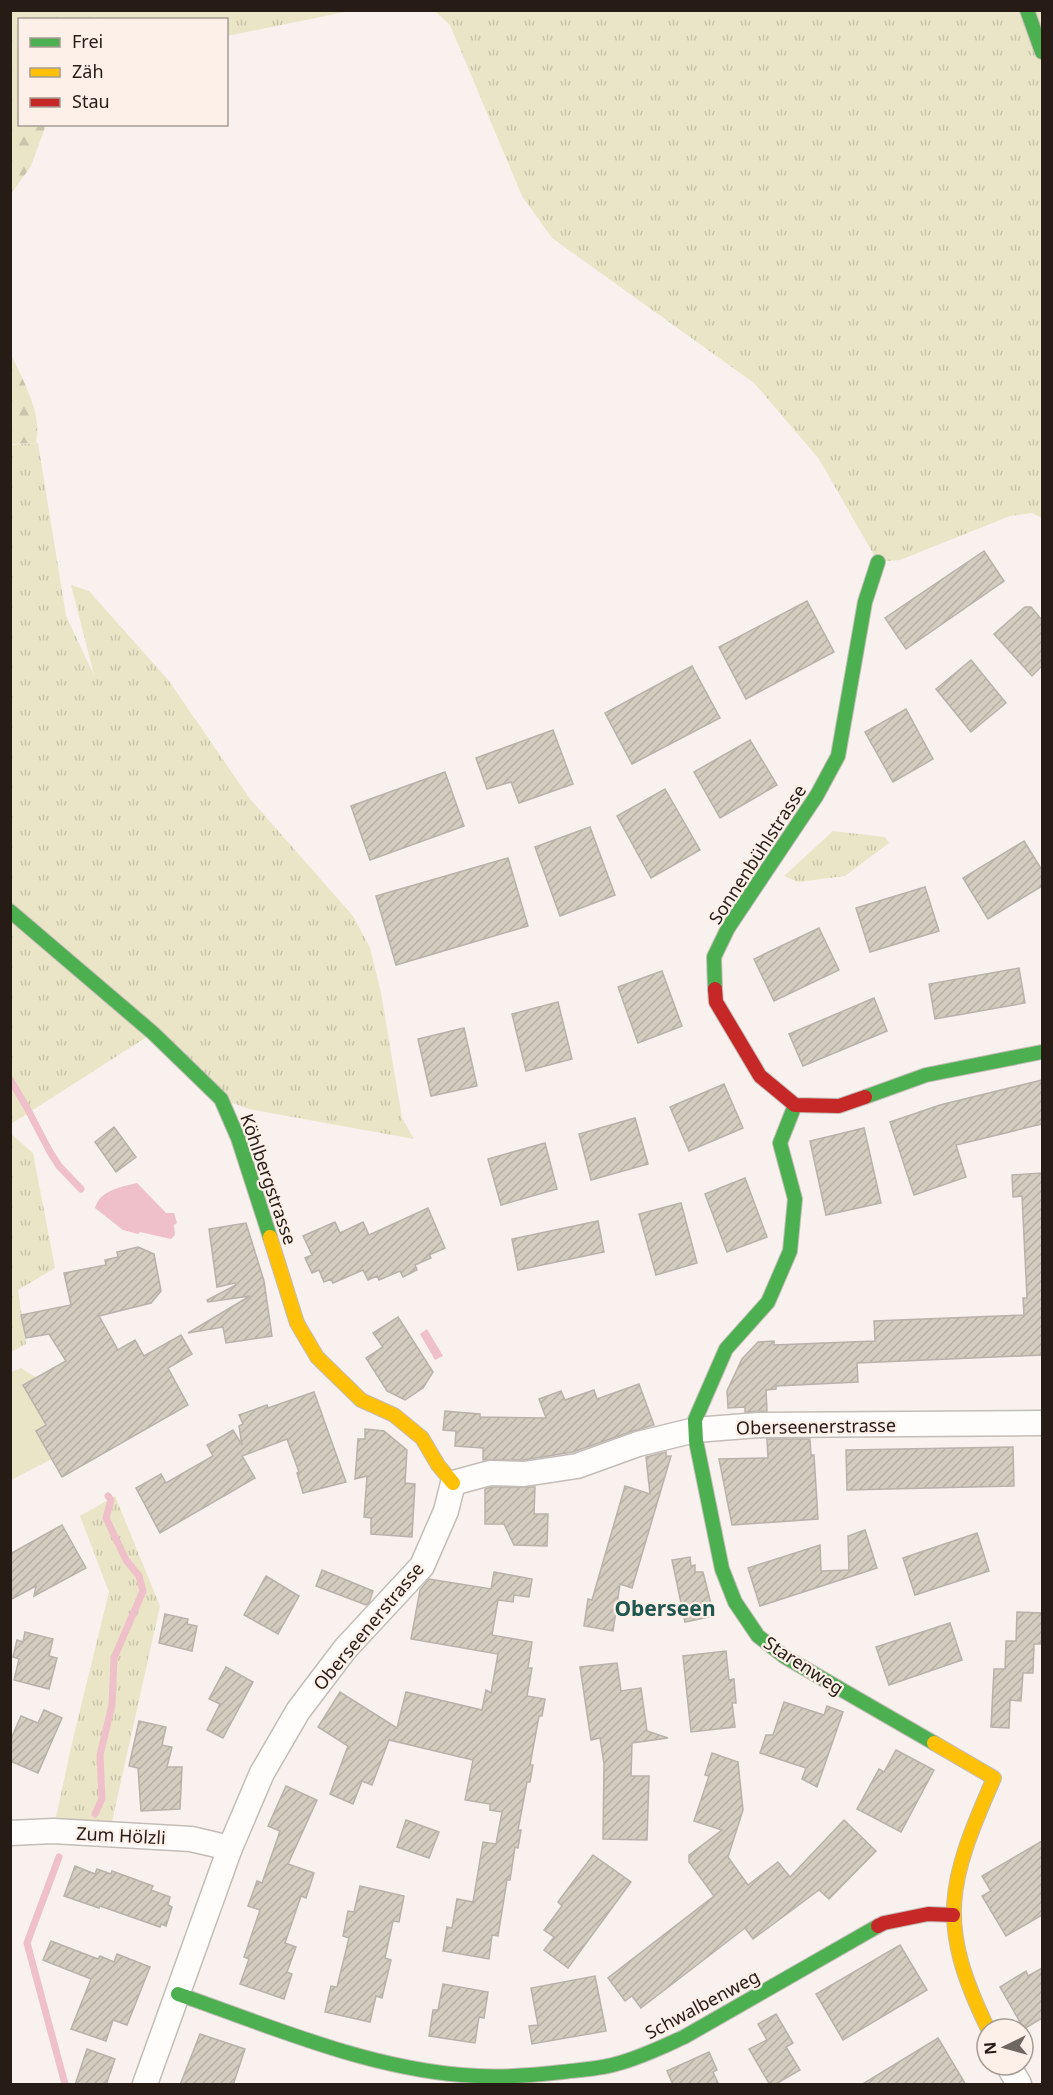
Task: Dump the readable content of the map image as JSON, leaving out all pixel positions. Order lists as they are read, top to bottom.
{
  "streets": {
    "street": [
      "Sonnenbühlstrasse",
      "Köhlbergstrasse",
      "Oberseenerstrasse",
      "Starenweg",
      "Zum Hölzli",
      "Schwalbenweg"
    ]
  },
  "crossings": [
    ["Sonnenbühlstrasse", "Starenweg"],
    ["Köhlbergstrasse", "Oberseenerstrasse"],
    ["Oberseenerstrasse", "Starenweg"],
    ["Oberseenerstrasse", "Zum Hölzli"],
    ["Oberseenerstrasse", "Schwalbenweg"],
    ["Starenweg", "Schwalbenweg"]
  ],
  "districts": ["Oberseen"],
  "legend": ["Frei", "Zäh", "Stau"],
  "north": "left"
}
